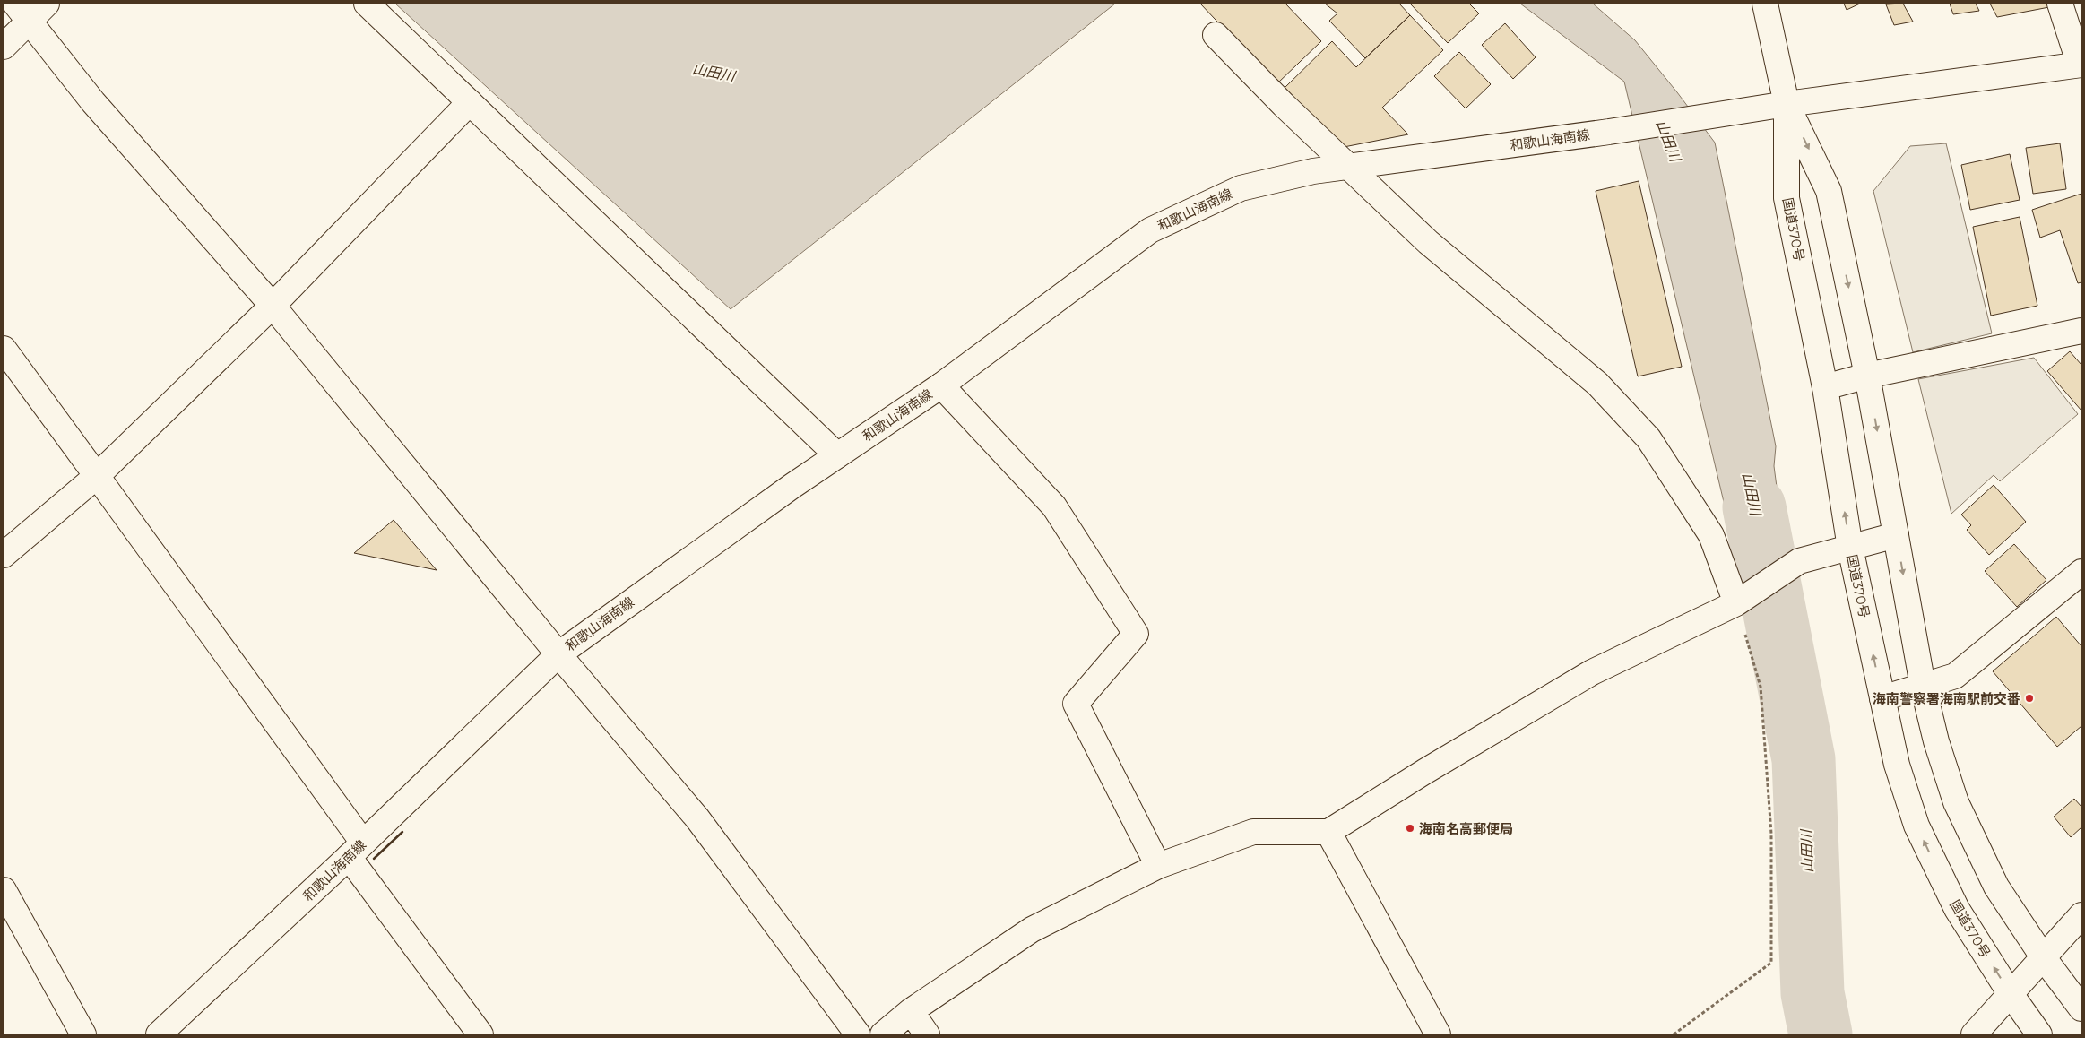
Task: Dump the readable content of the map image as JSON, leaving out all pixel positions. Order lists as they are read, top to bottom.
{
  "streets": {
    "main road": ["和歌山海南線", "国道370号"]
  },
  "crossings": [
    ["和歌山海南線", "国道370号"]
  ],
  "water": ["山田川"],
  "places": ["海南警察署海南駅前交番", "海南名高郵便局"]
}
